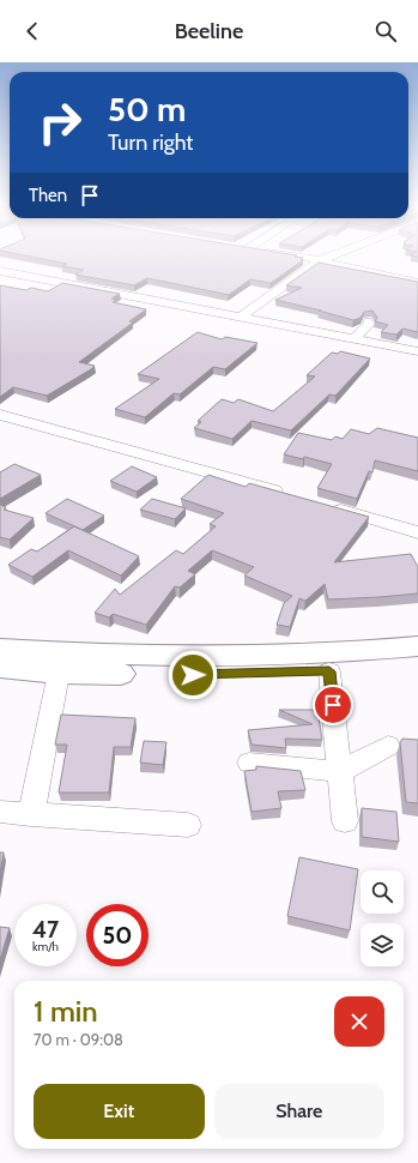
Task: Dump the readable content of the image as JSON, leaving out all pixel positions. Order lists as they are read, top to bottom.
{
  "page": {
    "header": "Beeline",
    "turn": ["50 m", "Turn right"],
    "then": "Then",
    "speed": "47 km/h",
    "limit": "50",
    "heading": ["1 min", "70 m · 09:08"],
    "buttons": ["Exit", "Share"]
  }
}
